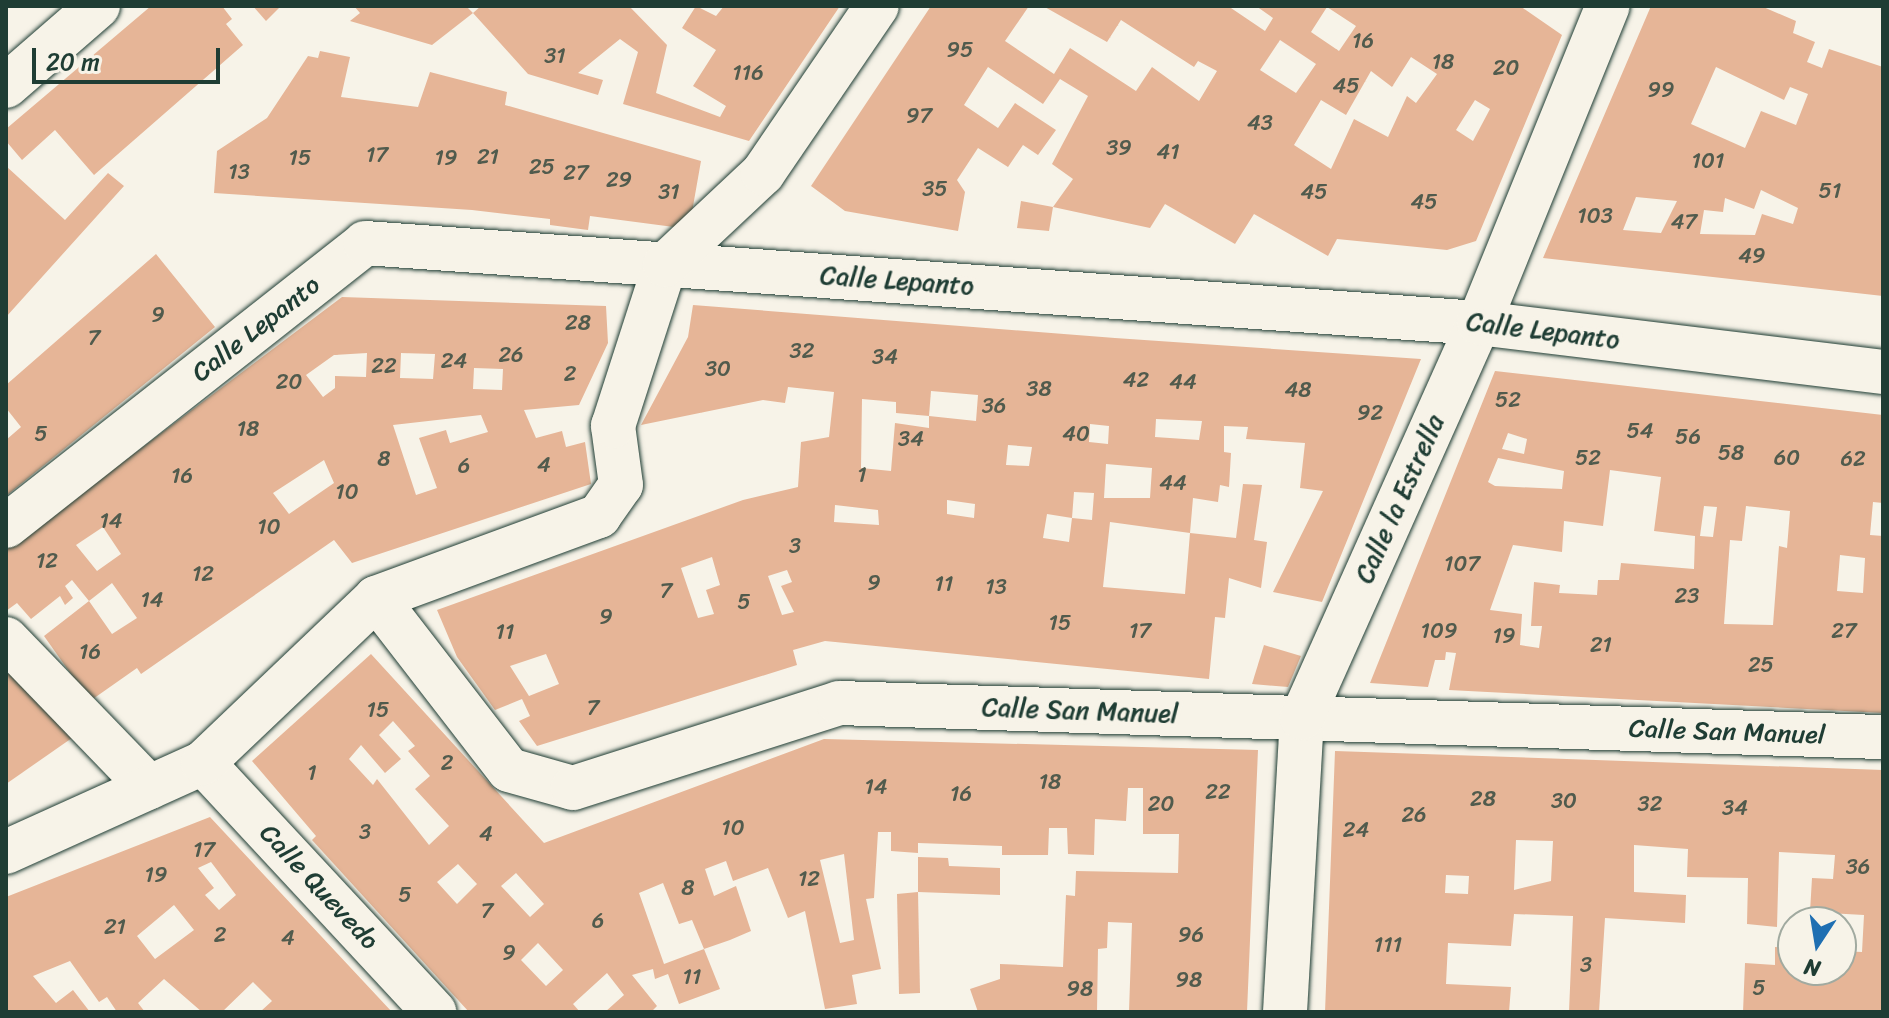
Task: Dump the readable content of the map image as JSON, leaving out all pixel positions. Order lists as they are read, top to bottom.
{
  "streets": {
    "street": [
      "Calle Lepanto",
      "Calle la Estrella",
      "Calle San Manuel",
      "Calle Quevedo"
    ]
  },
  "crossings": [
    ["Calle Lepanto", "Calle la Estrella"],
    ["Calle la Estrella", "Calle San Manuel"]
  ],
  "house_numbers": [
    "16",
    "95",
    "31",
    "18",
    "20",
    "116",
    "45",
    "99",
    "97",
    "43",
    "39",
    "41",
    "17",
    "21",
    "15",
    "19",
    "101",
    "25",
    "13",
    "27",
    "29",
    "35",
    "51",
    "31",
    "45",
    "45",
    "103",
    "47",
    "49",
    "9",
    "28",
    "7",
    "32",
    "26",
    "34",
    "24",
    "22",
    "30",
    "2",
    "42",
    "20",
    "44",
    "38",
    "48",
    "52",
    "36",
    "92",
    "18",
    "54",
    "5",
    "40",
    "56",
    "34",
    "58",
    "52",
    "60",
    "8",
    "62",
    "4",
    "6",
    "1",
    "16",
    "44",
    "10",
    "14",
    "10",
    "3",
    "12",
    "107",
    "12",
    "9",
    "11",
    "13",
    "7",
    "23",
    "14",
    "5",
    "9",
    "15",
    "17",
    "109",
    "27",
    "11",
    "19",
    "21",
    "16",
    "25",
    "7",
    "15",
    "2",
    "1",
    "18",
    "14",
    "22",
    "16",
    "28",
    "30",
    "20",
    "32",
    "34",
    "26",
    "10",
    "24",
    "3",
    "4",
    "17",
    "36",
    "19",
    "12",
    "8",
    "5",
    "7",
    "6",
    "21",
    "2",
    "96",
    "4",
    "111",
    "9",
    "3",
    "11",
    "98",
    "5",
    "98"
  ],
  "scale_bar": "20 m",
  "north": "bottom"
}
